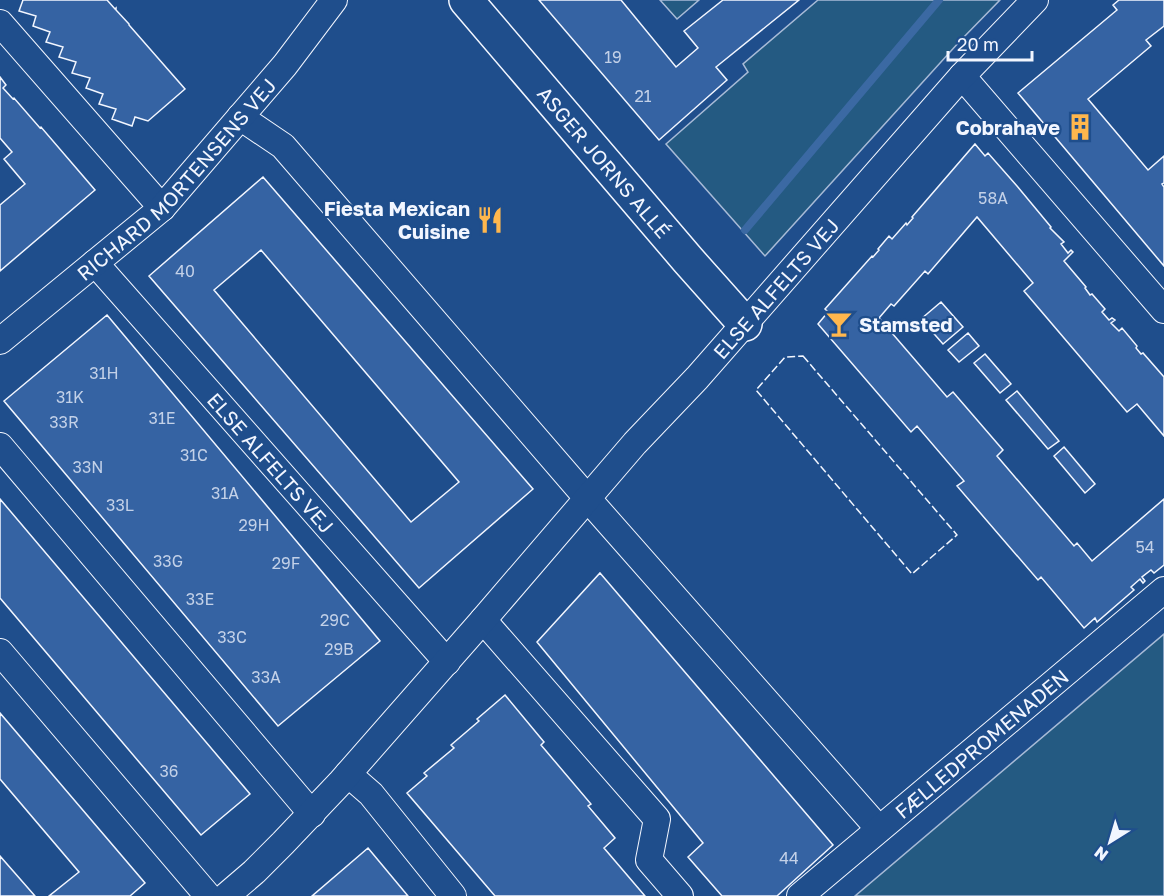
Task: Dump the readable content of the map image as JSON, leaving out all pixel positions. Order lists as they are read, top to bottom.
{
  "streets": {
    "street": [
      "ASGER JORNS ALLÉ",
      "RICHARD MORTENSENS VEJ",
      "ELSE ALFELTS VEJ",
      "FÆLLEDPROMENADEN"
    ]
  },
  "crossings": [
    ["ASGER JORNS ALLÉ", "ELSE ALFELTS VEJ"],
    ["RICHARD MORTENSENS VEJ", "ELSE ALFELTS VEJ"]
  ],
  "places": {
    "building": ["Cobrahave"],
    "restaurant": ["Fiesta Mexican Cuisine"],
    "bar": ["Stamsted"]
  },
  "house_numbers": [
    "19",
    "21",
    "58A",
    "40",
    "31H",
    "31K",
    "31E",
    "33R",
    "31C",
    "33N",
    "31A",
    "33L",
    "29H",
    "54",
    "33G",
    "29F",
    "33E",
    "29C",
    "33C",
    "29B",
    "33A",
    "36",
    "44"
  ],
  "scale_bar": "20 m",
  "north": "bottom left"
}
